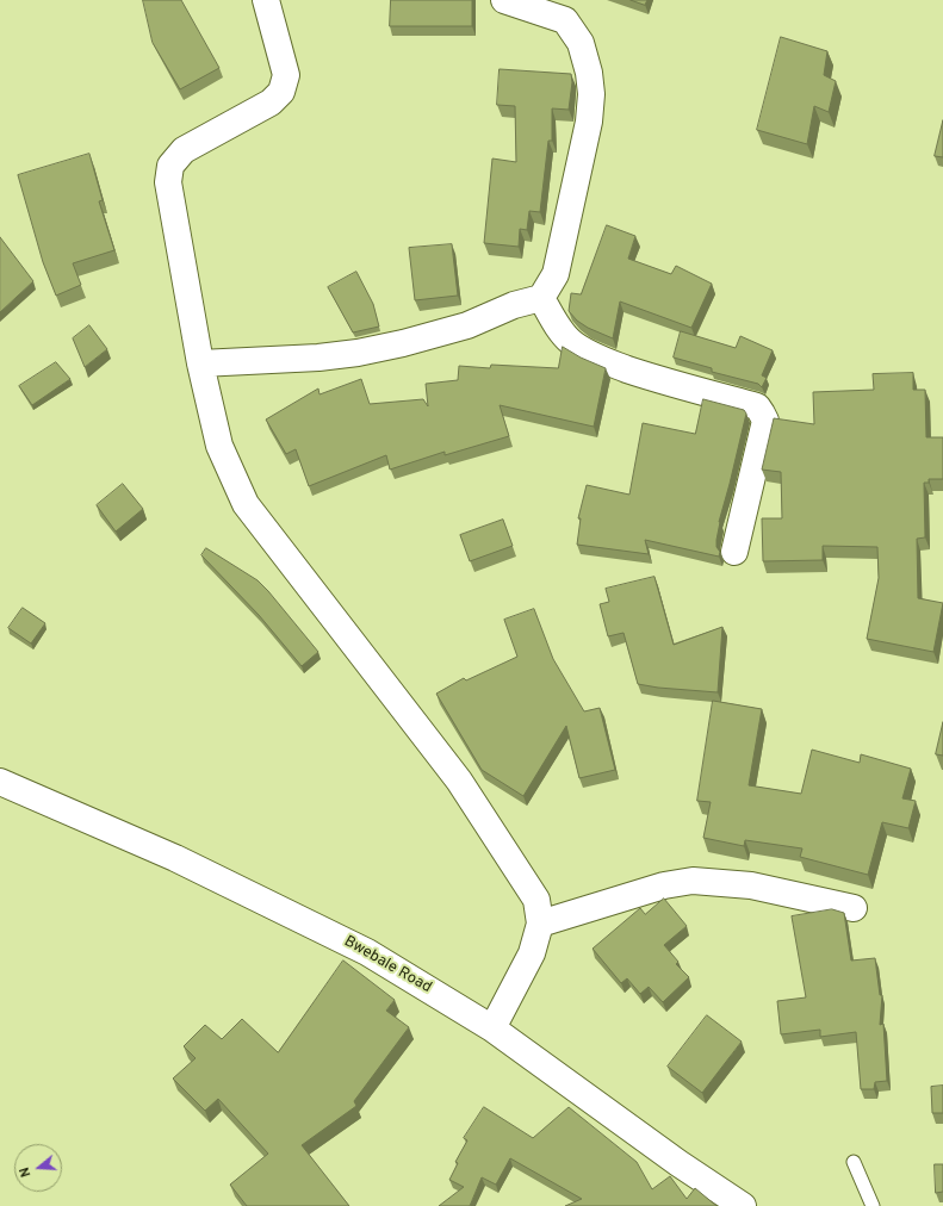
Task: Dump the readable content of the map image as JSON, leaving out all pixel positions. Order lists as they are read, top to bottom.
{
  "streets": {
    "street": ["Bwebale Road"]
  },
  "north": "left"
}
